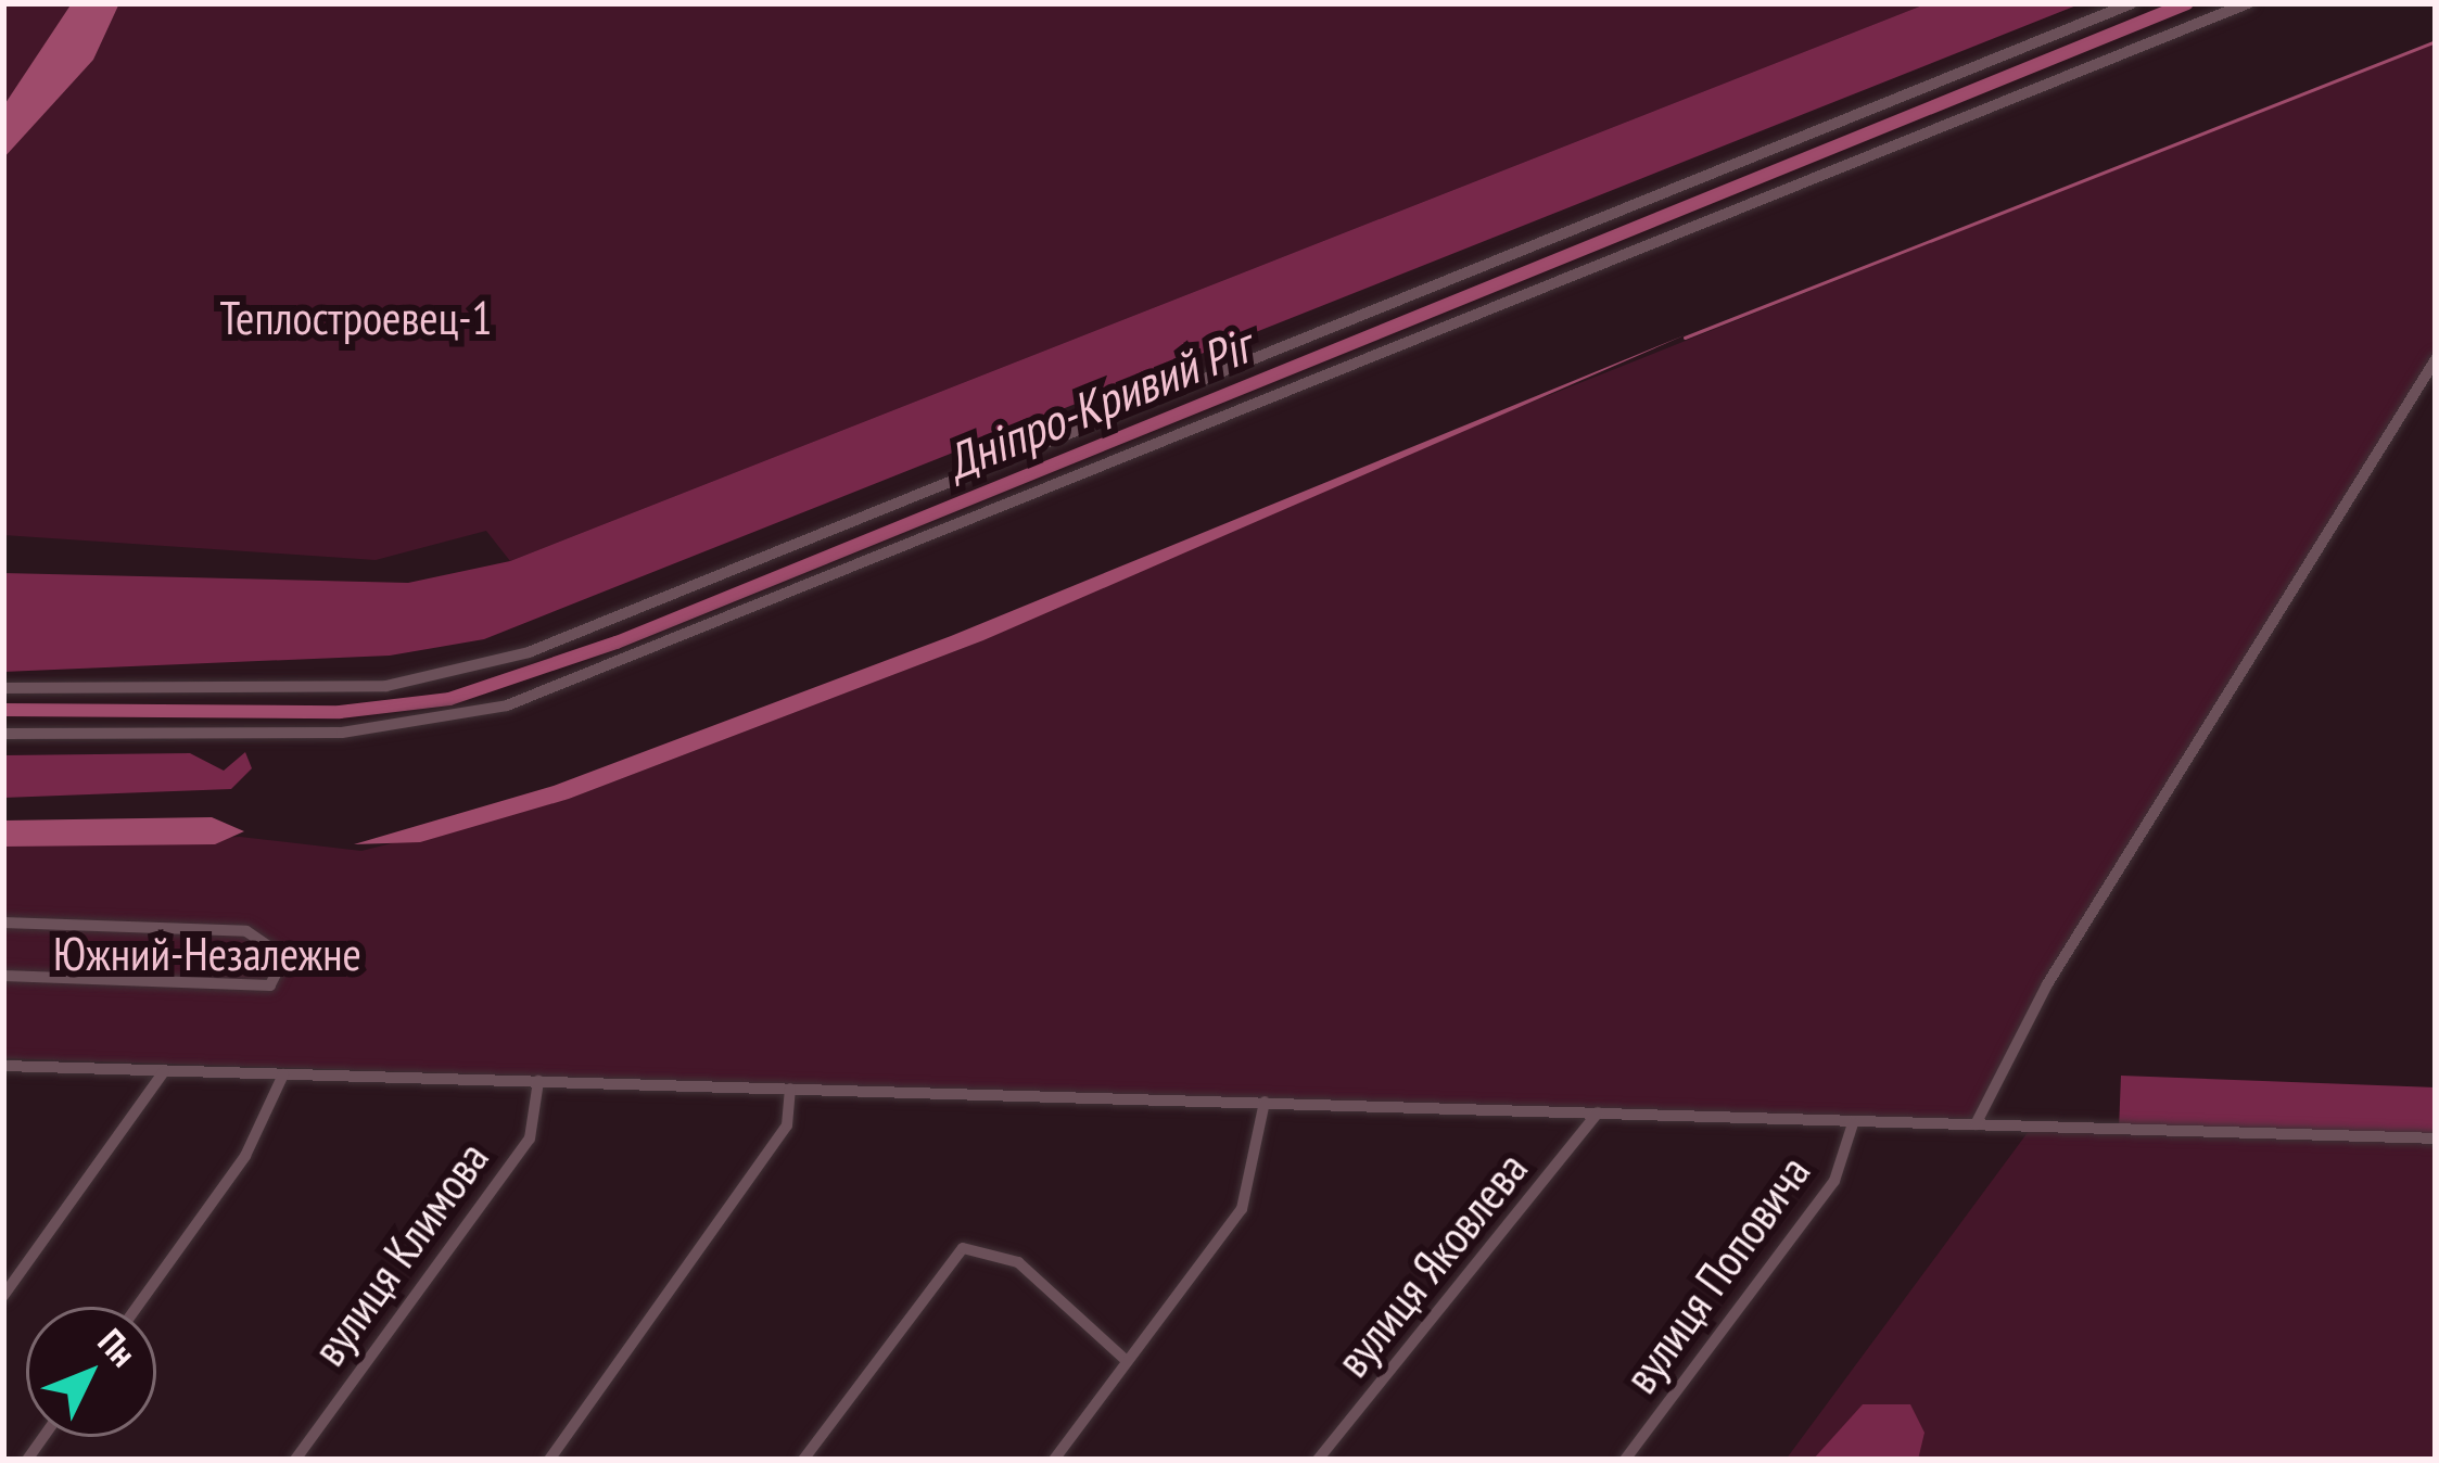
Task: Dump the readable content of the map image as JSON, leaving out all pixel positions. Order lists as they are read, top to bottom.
{
  "streets": {
    "street": ["вулиця Климова", "вулиця Яковлева", "вулиця Поповича"]
  },
  "water": ["Дніпро-Кривий Ріг"],
  "parks": ["Теплостроевец-1", "Южний-Незалежне"],
  "north": "top right"
}
